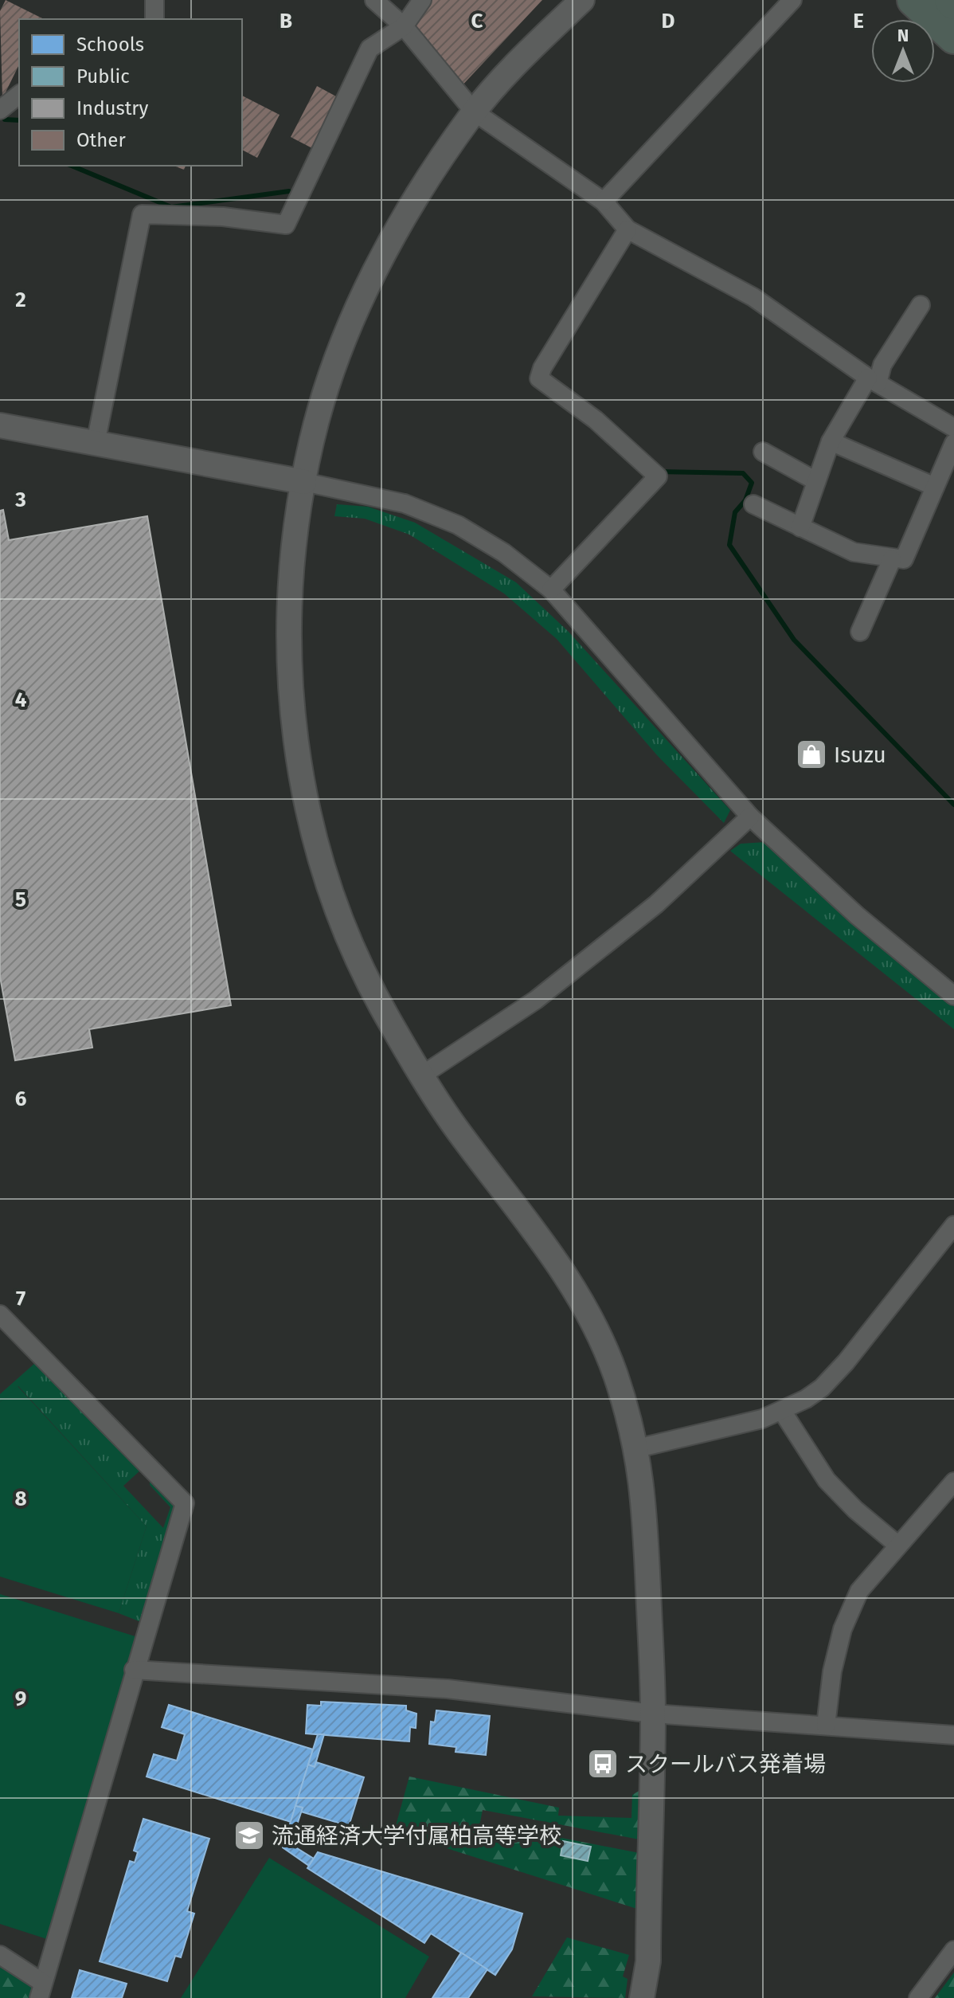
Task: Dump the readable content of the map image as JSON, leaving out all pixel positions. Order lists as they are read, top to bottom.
{
  "places": {
    "shop": ["Isuzu"],
    "bus stop": ["スクールバス発着場"],
    "school or university": ["流通経済大学付属柏高等学校"]
  },
  "legend": [
    "Schools",
    "Public",
    "Industry",
    "Other"
  ],
  "north": "top",
  "grid": {
    "columns": [
      "B",
      "C",
      "D",
      "E"
    ],
    "rows": [
      "2",
      "3",
      "4",
      "5",
      "6",
      "7",
      "8",
      "9"
    ]
  }
}
